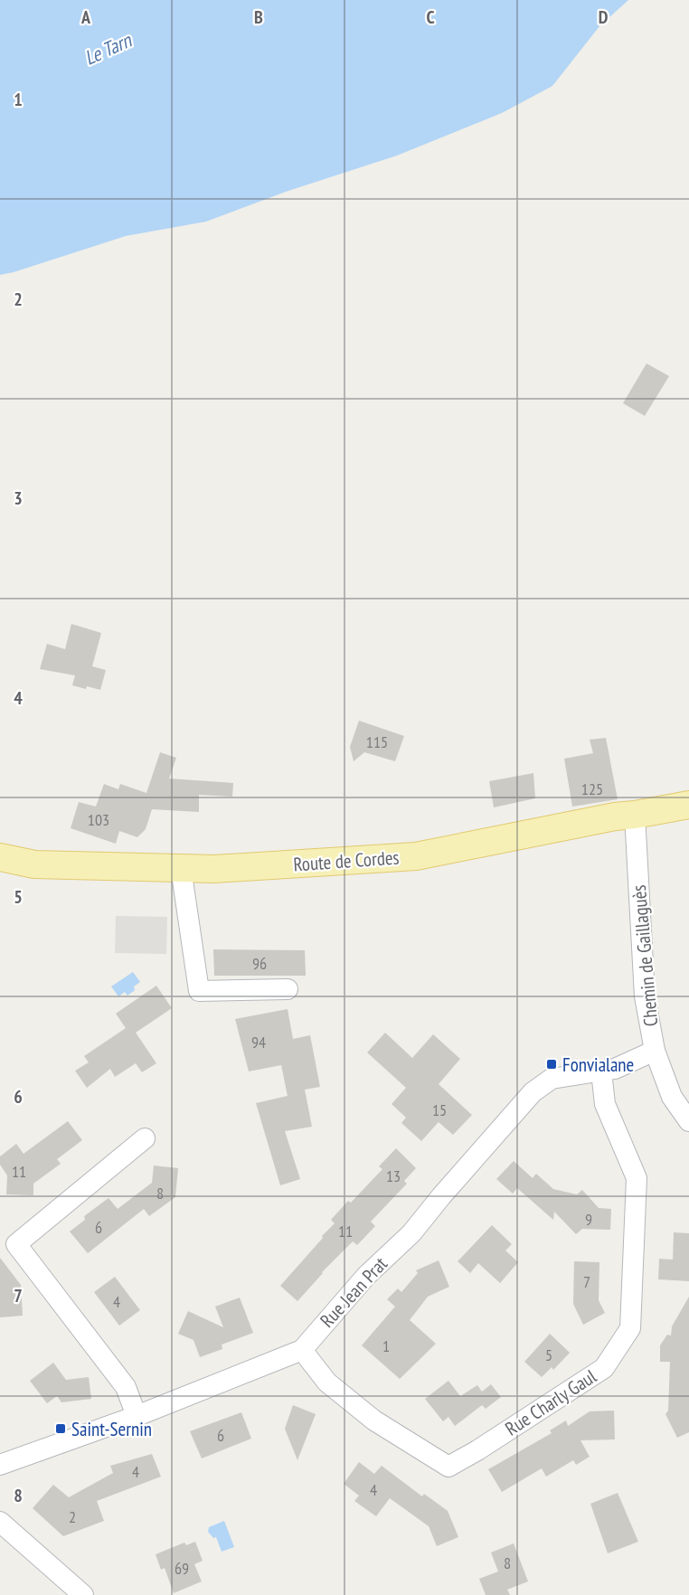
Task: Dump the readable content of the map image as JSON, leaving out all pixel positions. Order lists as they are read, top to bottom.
{
  "streets": {
    "main road": ["Route de Cordes"],
    "street": ["Chemin de Gaillaguès", "Rue Jean Prat", "Rue Charly Gaul"]
  },
  "crossings": [
    ["Route de Cordes", "Chemin de Gaillaguès"],
    ["Chemin de Gaillaguès", "Rue Jean Prat"],
    ["Rue Jean Prat", "Rue Charly Gaul"]
  ],
  "water": ["Le Tarn"],
  "places": {
    "transit": ["Fonvialane", "Saint-Sernin"]
  },
  "house_numbers": [
    "115",
    "125",
    "103",
    "96",
    "94",
    "15",
    "11",
    "13",
    "8",
    "9",
    "6",
    "11",
    "7",
    "4",
    "1",
    "5",
    "6",
    "4",
    "4",
    "2",
    "8",
    "69"
  ],
  "grid": {
    "columns": [
      "A",
      "B",
      "C",
      "D"
    ],
    "rows": [
      "1",
      "2",
      "3",
      "4",
      "5",
      "6",
      "7",
      "8"
    ]
  }
}
